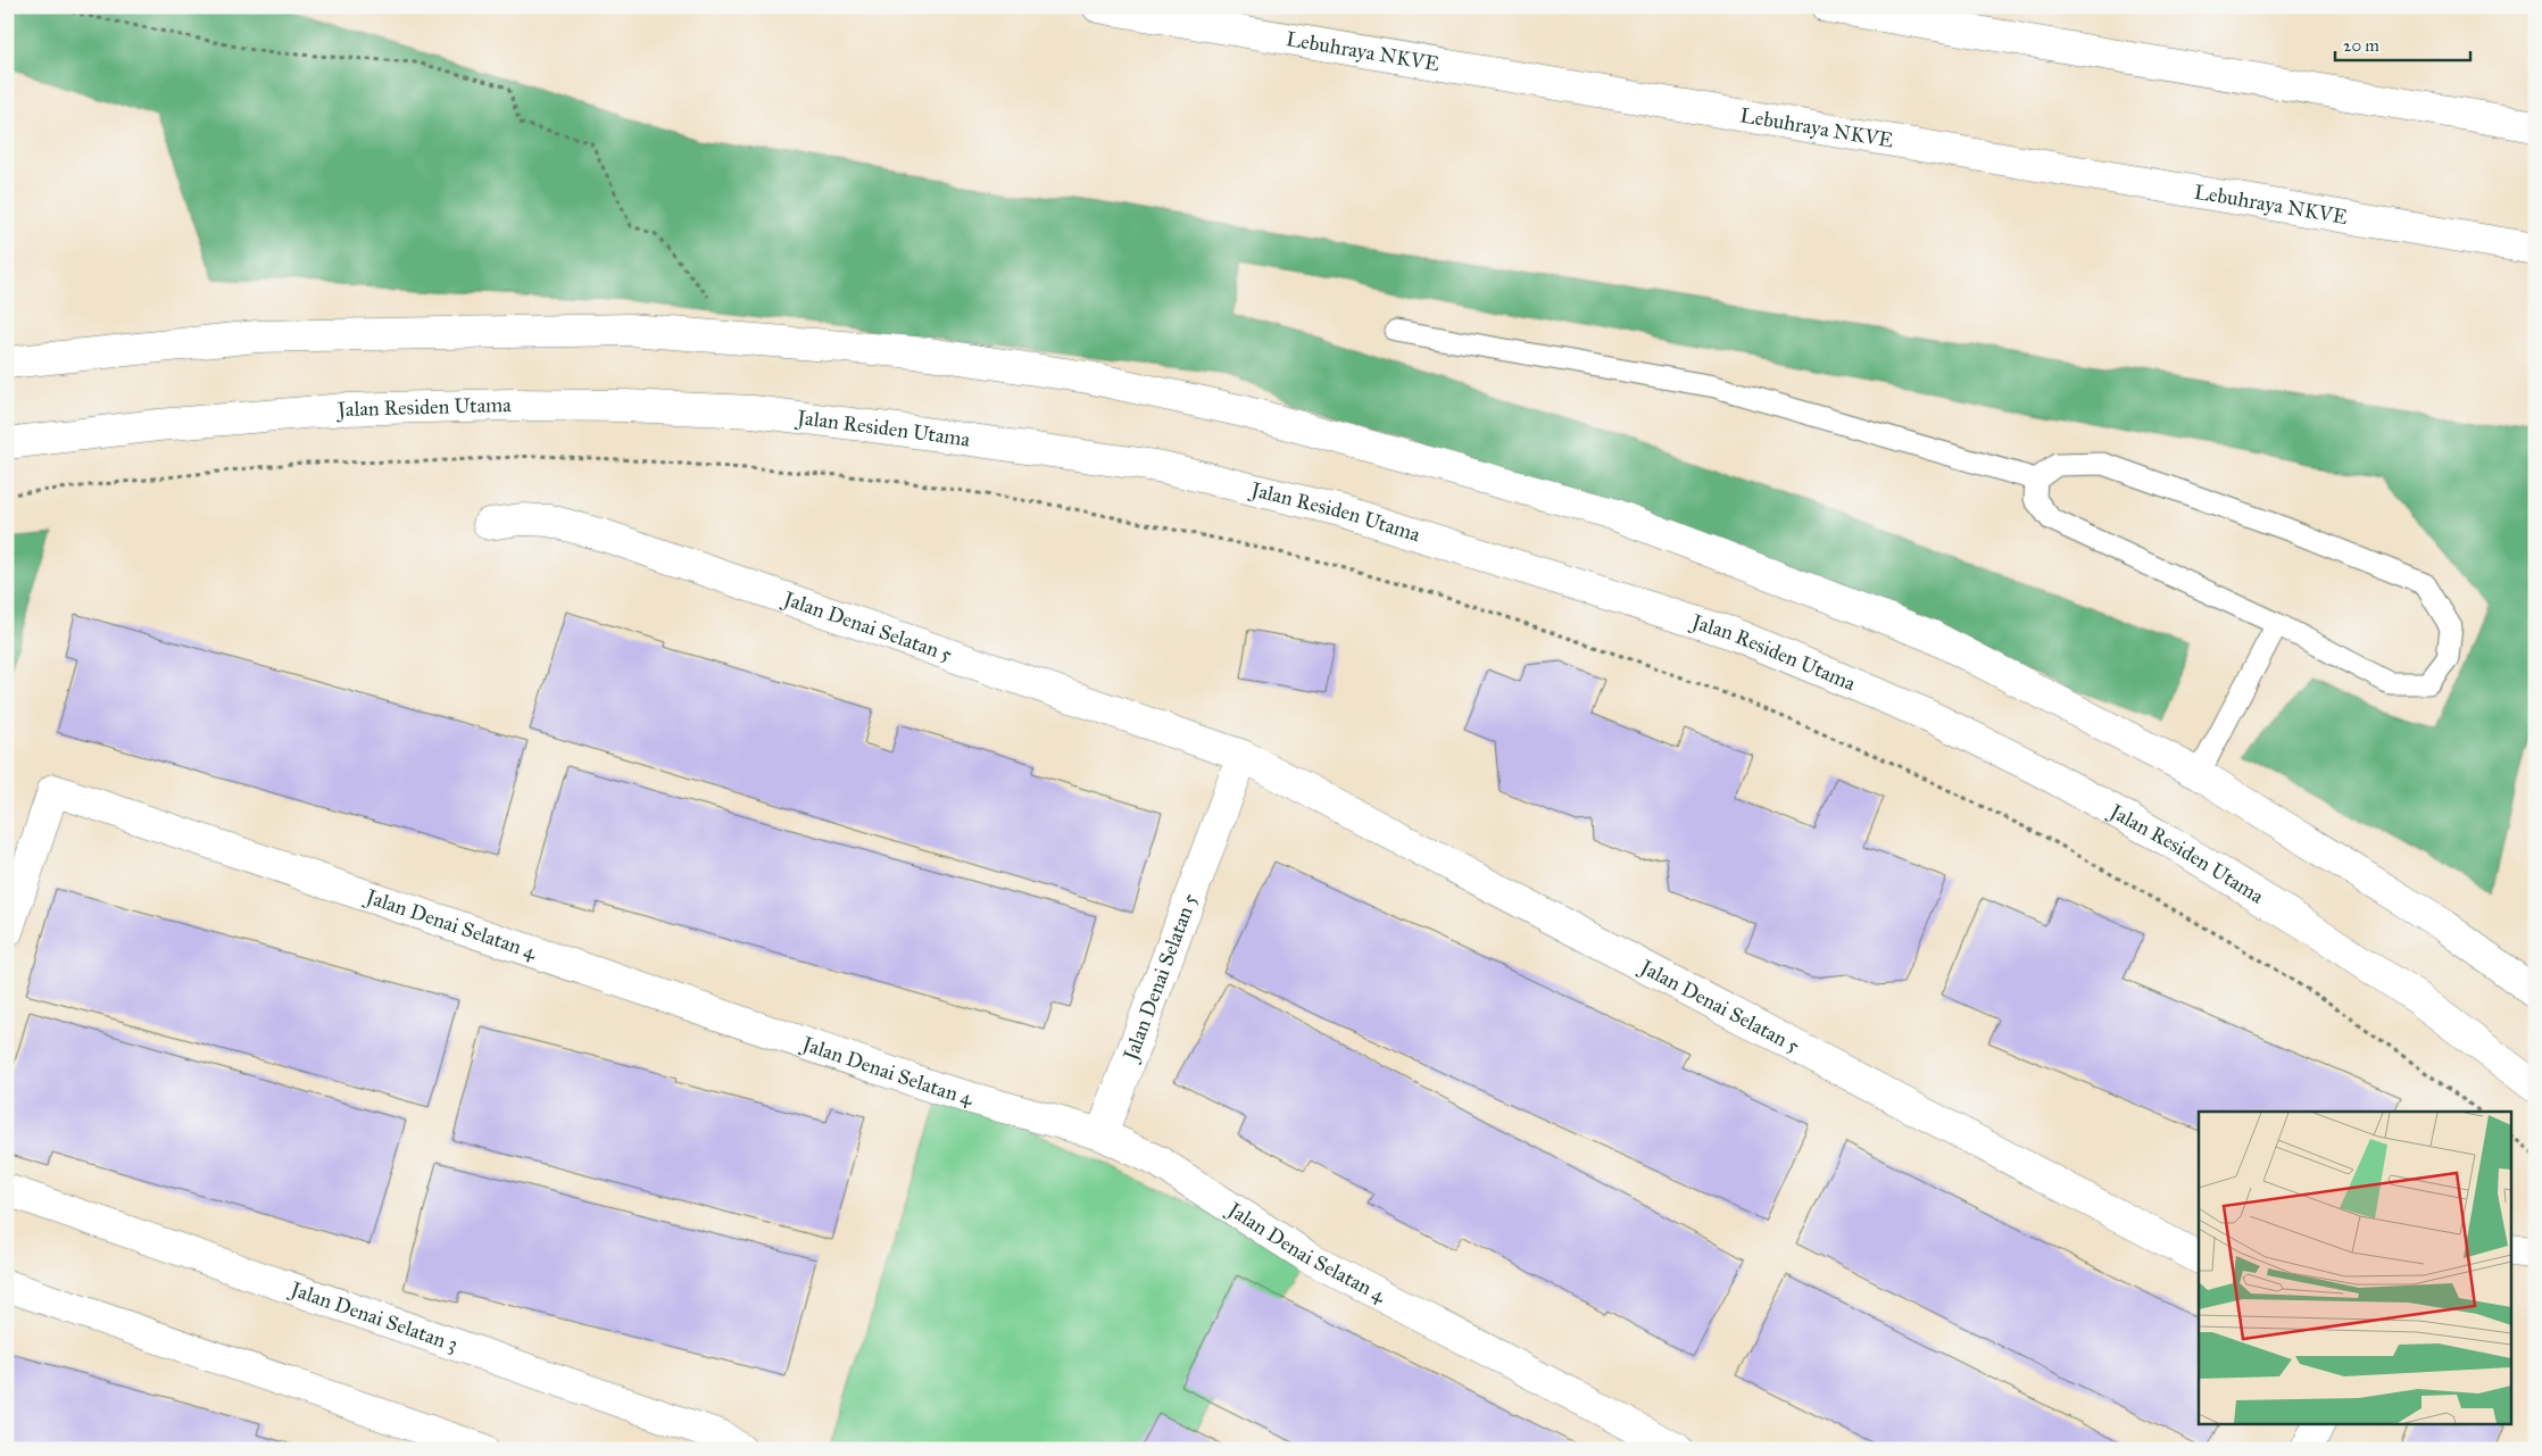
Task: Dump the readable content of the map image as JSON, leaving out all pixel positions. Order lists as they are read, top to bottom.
{
  "streets": {
    "main road": [
      "Lebuhraya NKVE",
      "Jalan Residen Utama",
      "Jalan Denai Selatan 5",
      "Jalan Denai Selatan 4",
      "Jalan Denai Selatan 3"
    ]
  },
  "crossings": [
    ["Jalan Denai Selatan 5", "Jalan Denai Selatan 4"]
  ],
  "scale_bar": "20 m"
}
